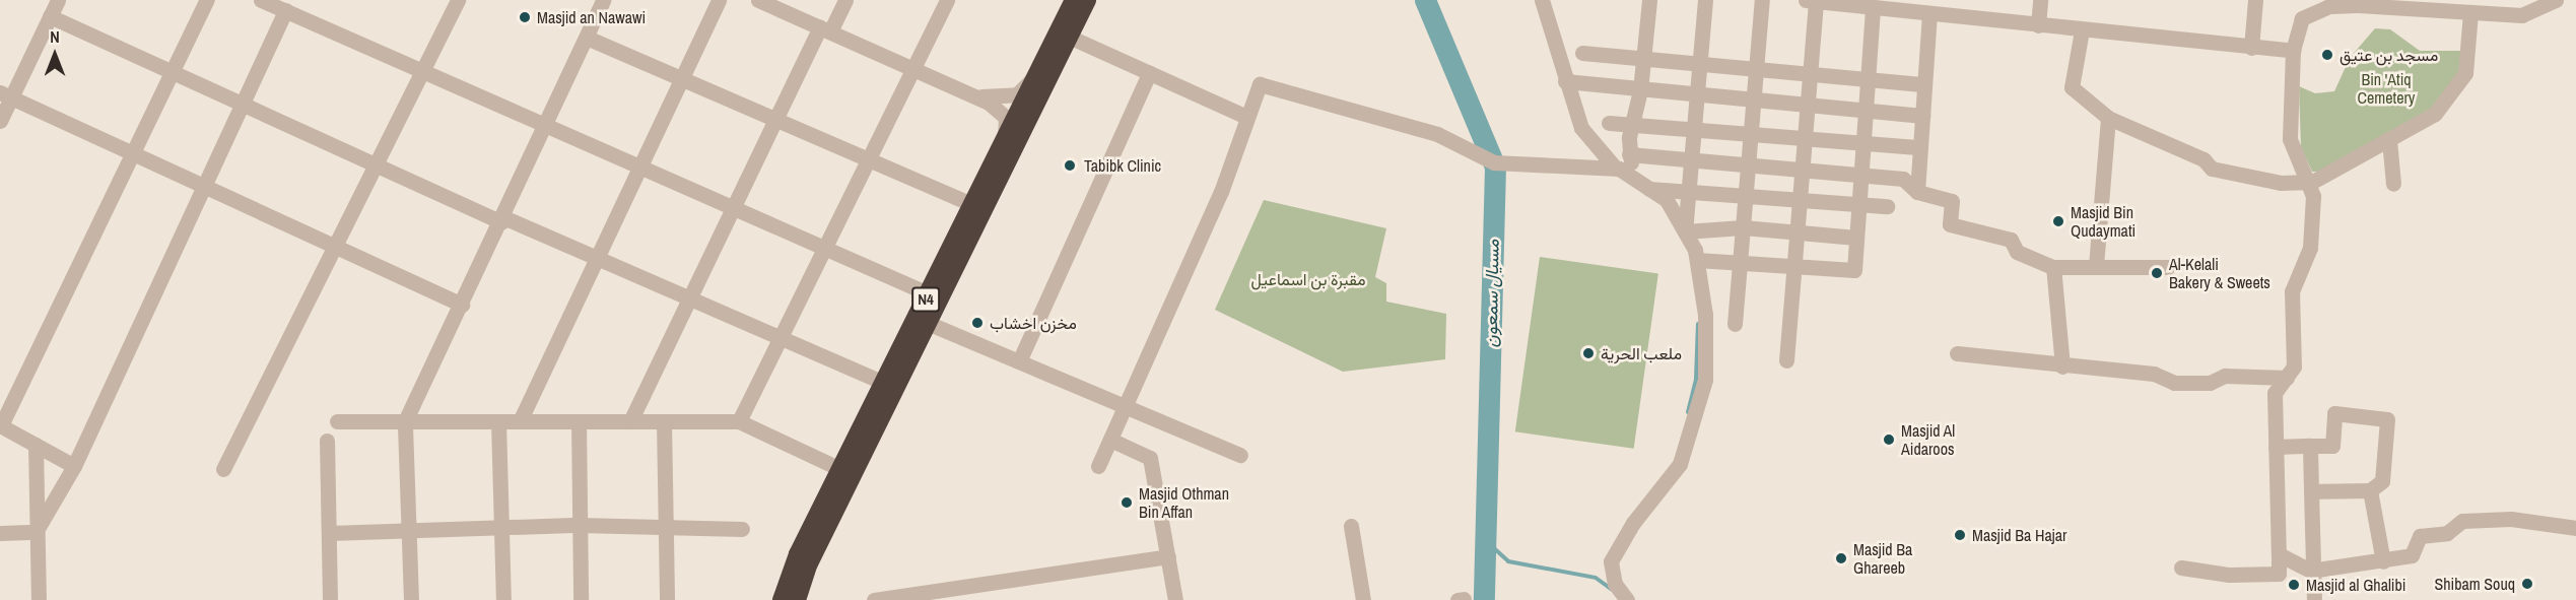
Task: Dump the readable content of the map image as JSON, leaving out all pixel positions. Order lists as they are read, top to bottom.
{
  "streets": {
    "highway": ["N4"]
  },
  "water": ["مسيال سمعون"],
  "parks": ["Bin 'Atiq Cemetery", "مقبرة بن اسماعيل"],
  "places": [
    "Masjid an Nawawi",
    "مسجد بن عتيق",
    "Tabibk Clinic",
    "Masjid Bin Qudaymati",
    "Al-Kelali Bakery & Sweets",
    "مخزن اخشاب",
    "ملعب الحرية",
    "Masjid Al Aidaroos",
    "Masjid Othman Bin Affan",
    "Masjid Ba Hajar",
    "Masjid Ba Ghareeb",
    "Shibam Souq",
    "Masjid al Ghalibi"
  ],
  "north": "top"
}
